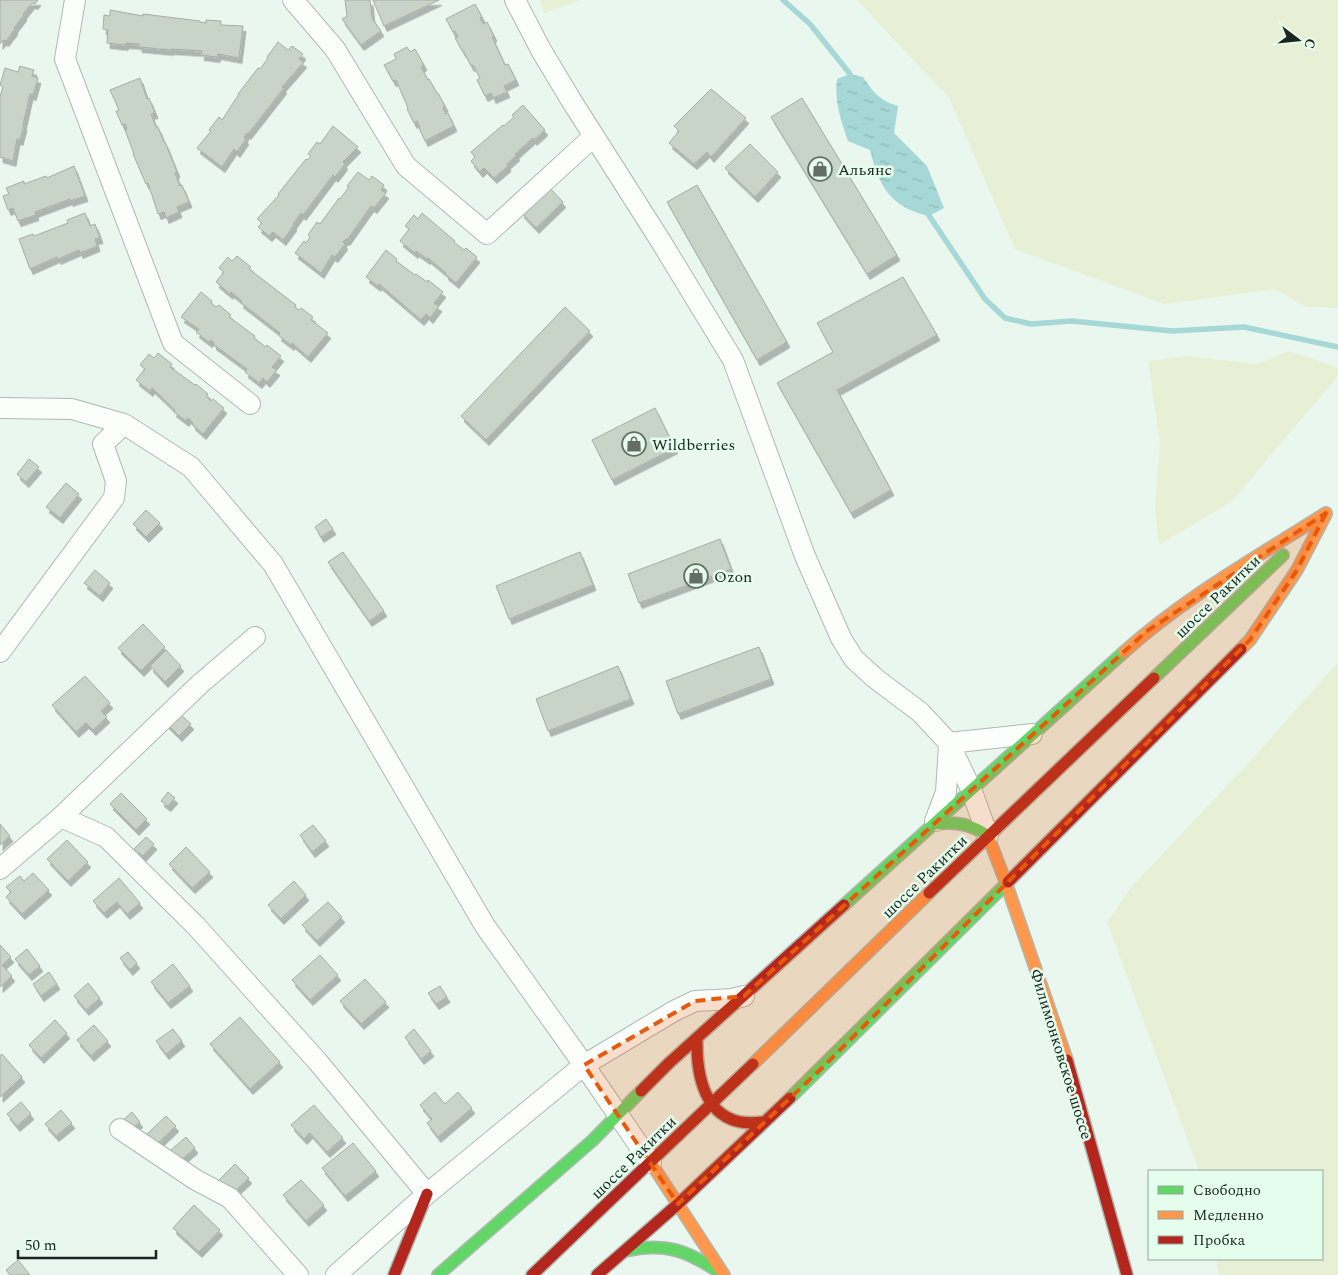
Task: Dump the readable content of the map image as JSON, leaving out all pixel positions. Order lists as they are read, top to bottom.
{
  "streets": {
    "street": ["шоссе Ракитки", "Филимонковское шоссе"]
  },
  "crossings": [
    ["шоссе Ракитки", "Филимонковское шоссе"]
  ],
  "places": {
    "shop": ["Альянс", "Wildberries", "Ozon"]
  },
  "legend": ["Свободно", "Медленно", "Пробка"],
  "scale_bar": "50 m",
  "north": "right"
}
